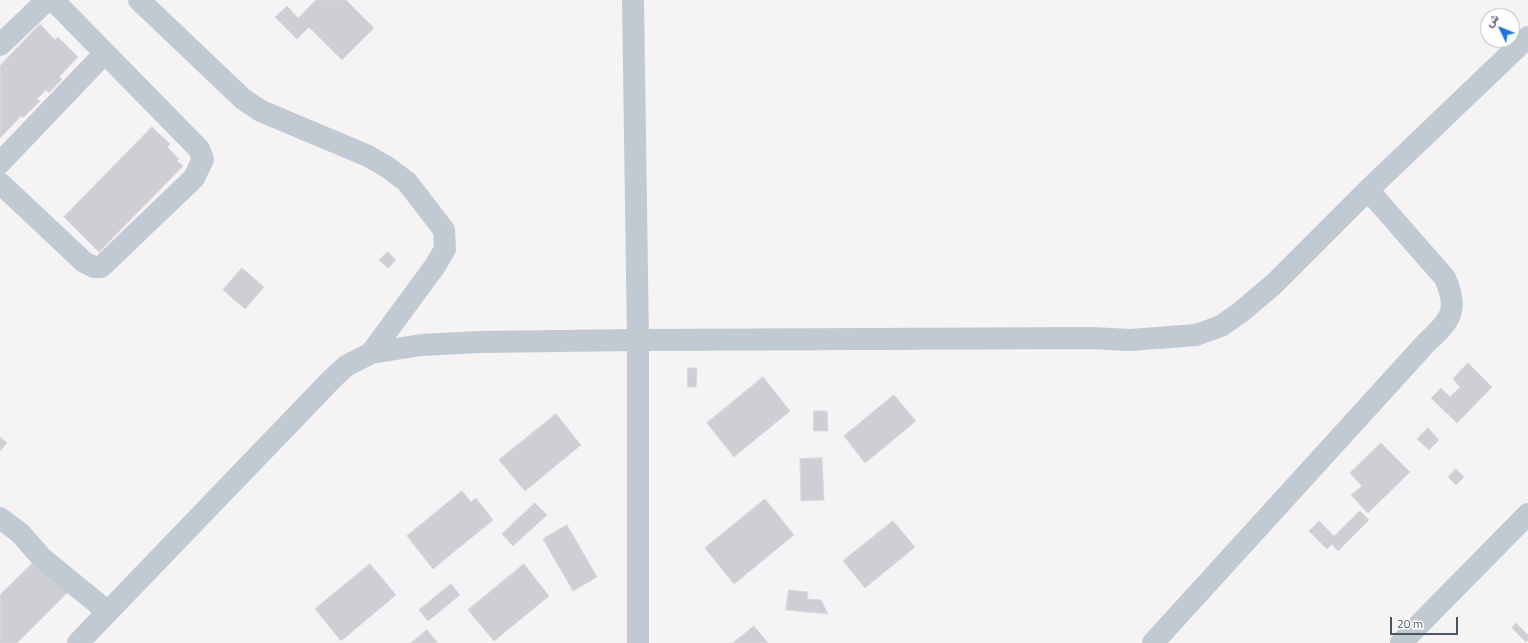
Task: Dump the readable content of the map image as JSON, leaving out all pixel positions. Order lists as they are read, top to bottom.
{
  "scale_bar": "20 m",
  "north": "top left"
}
